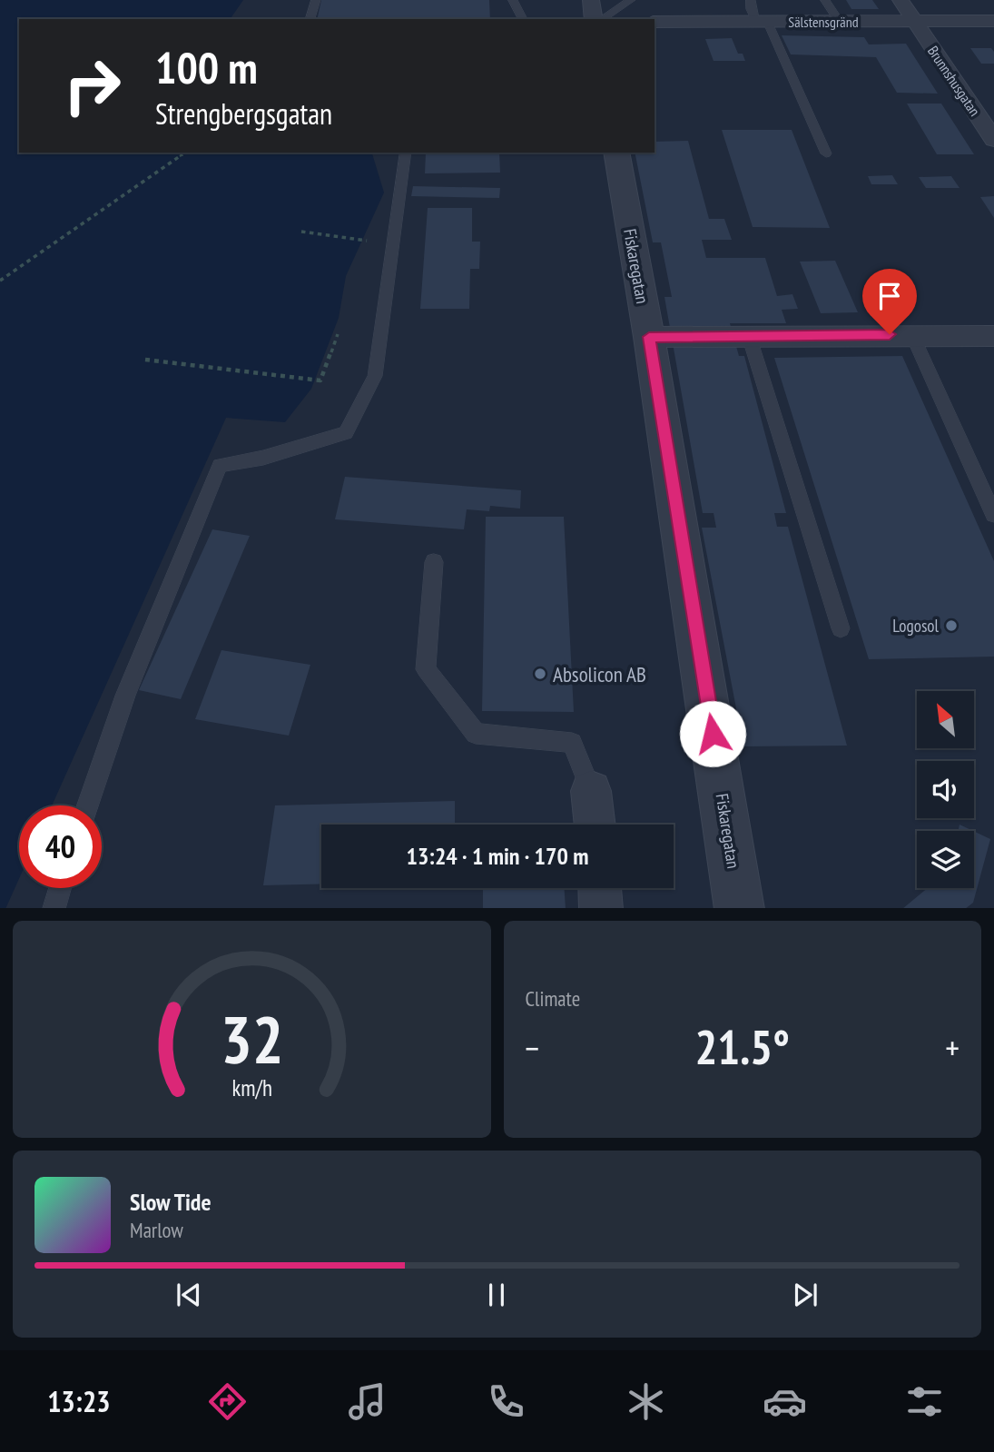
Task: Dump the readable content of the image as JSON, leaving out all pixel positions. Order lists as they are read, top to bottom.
{
  "streets": {
    "street": ["Sälstensgränd", "Brunnshusgatan", "Fiskaregatan"]
  },
  "crossings": [
    ["Sälstensgränd", "Brunnshusgatan"]
  ],
  "places": ["Logosol", "Absolicon AB"],
  "north": "top left",
  "page": {
    "turn": ["100 m", "Strengbergsgatan"],
    "limit": "40",
    "trip": "13:24 · 1 min · 170 m",
    "tile": "Climate",
    "heat": ["−", "21.5°", "+"],
    "song": ["Slow Tide", "Marlow"],
    "tabs": "13:23",
    "gauge": ["32", "km/h"]
  }
}
